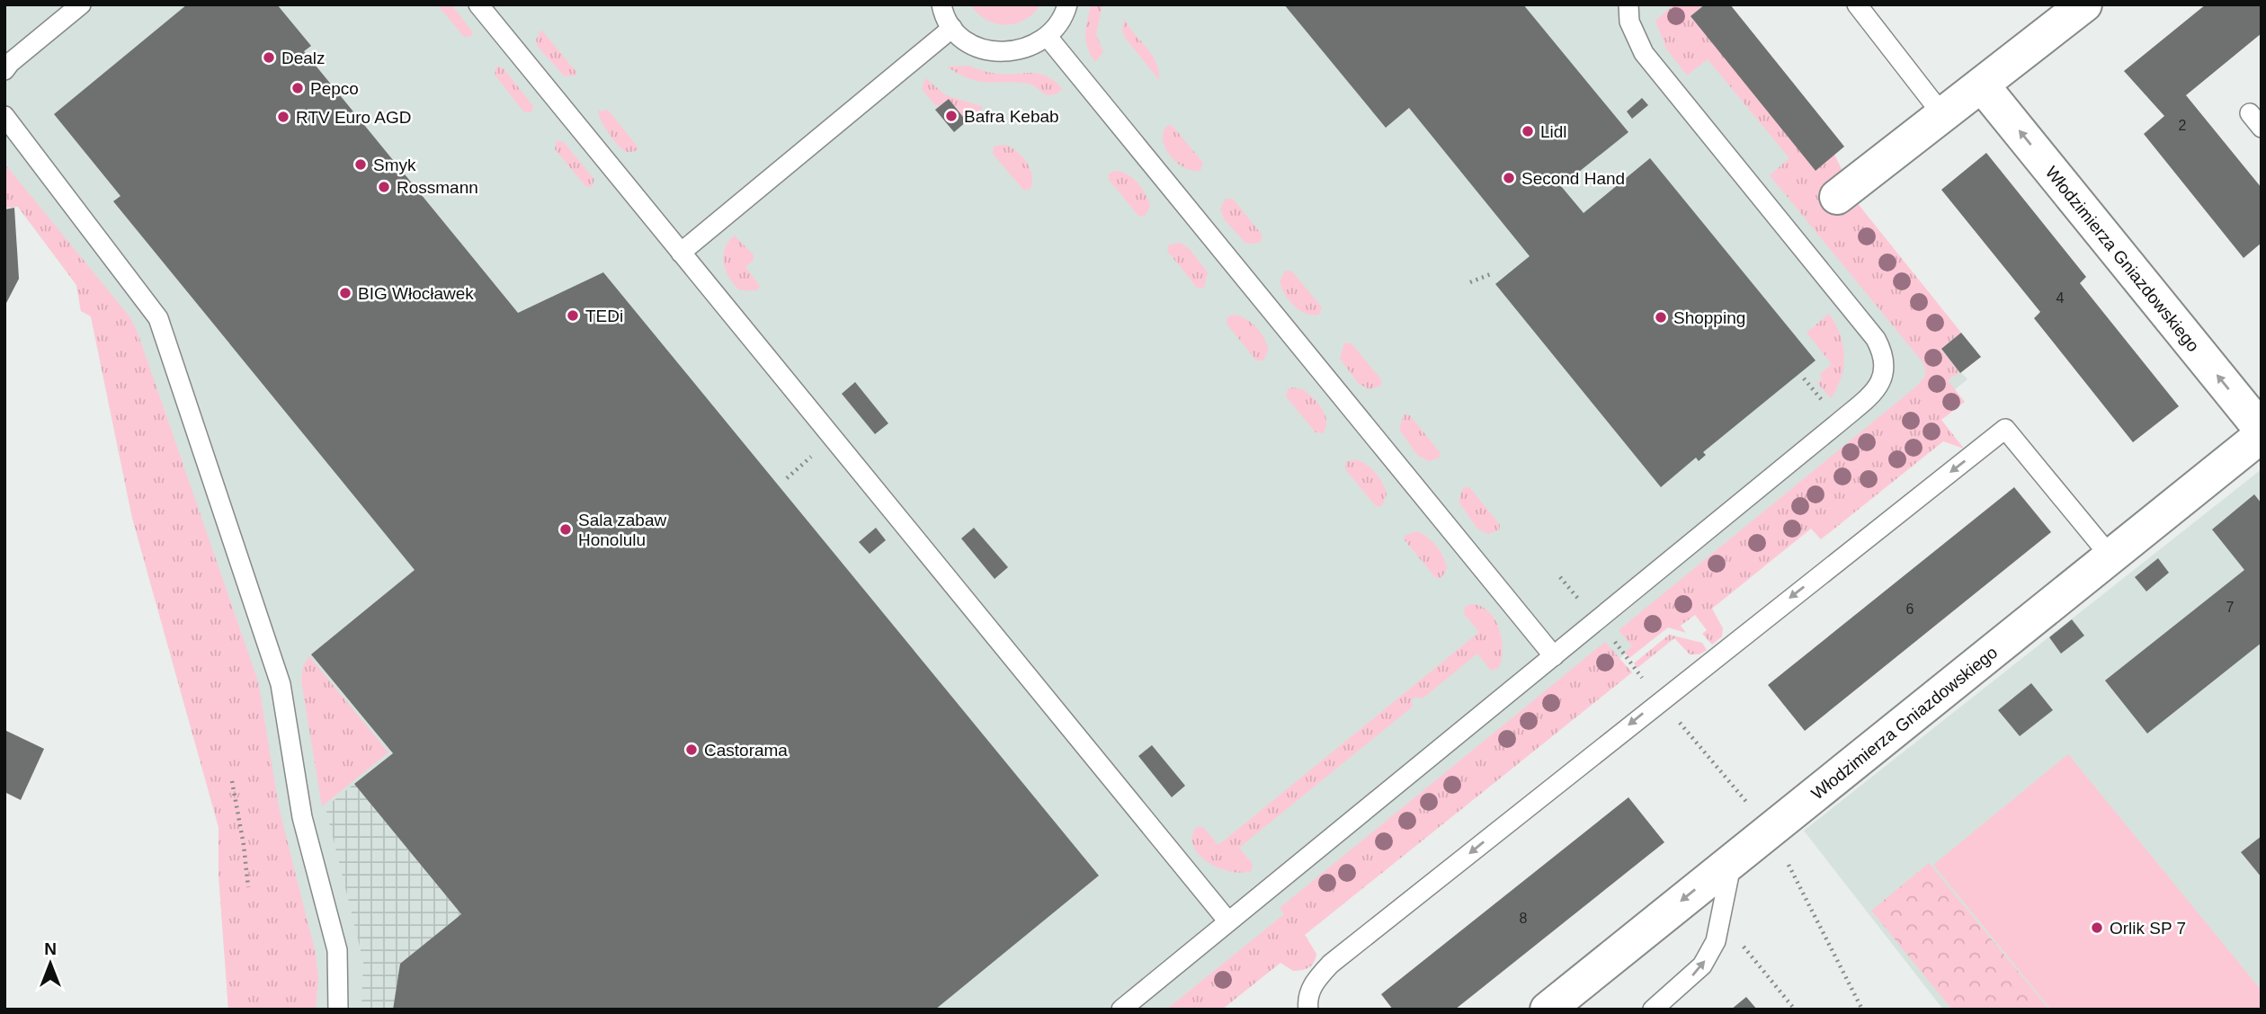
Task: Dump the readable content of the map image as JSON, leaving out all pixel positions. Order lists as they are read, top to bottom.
{
  "streets": {
    "street": ["Włodzimierza Gniazdowskiego"]
  },
  "places": [
    "Dealz",
    "Pepco",
    "Bafra Kebab",
    "RTV Euro AGD",
    "Lidl",
    "Smyk",
    "Second Hand",
    "Rossmann",
    "BIG Włocławek",
    "TEDi",
    "Shopping",
    "Sala zabaw Honolulu",
    "Castorama",
    "Orlik SP 7"
  ],
  "house_numbers": [
    "2",
    "4",
    "7",
    "6",
    "8"
  ],
  "north": "top"
}
